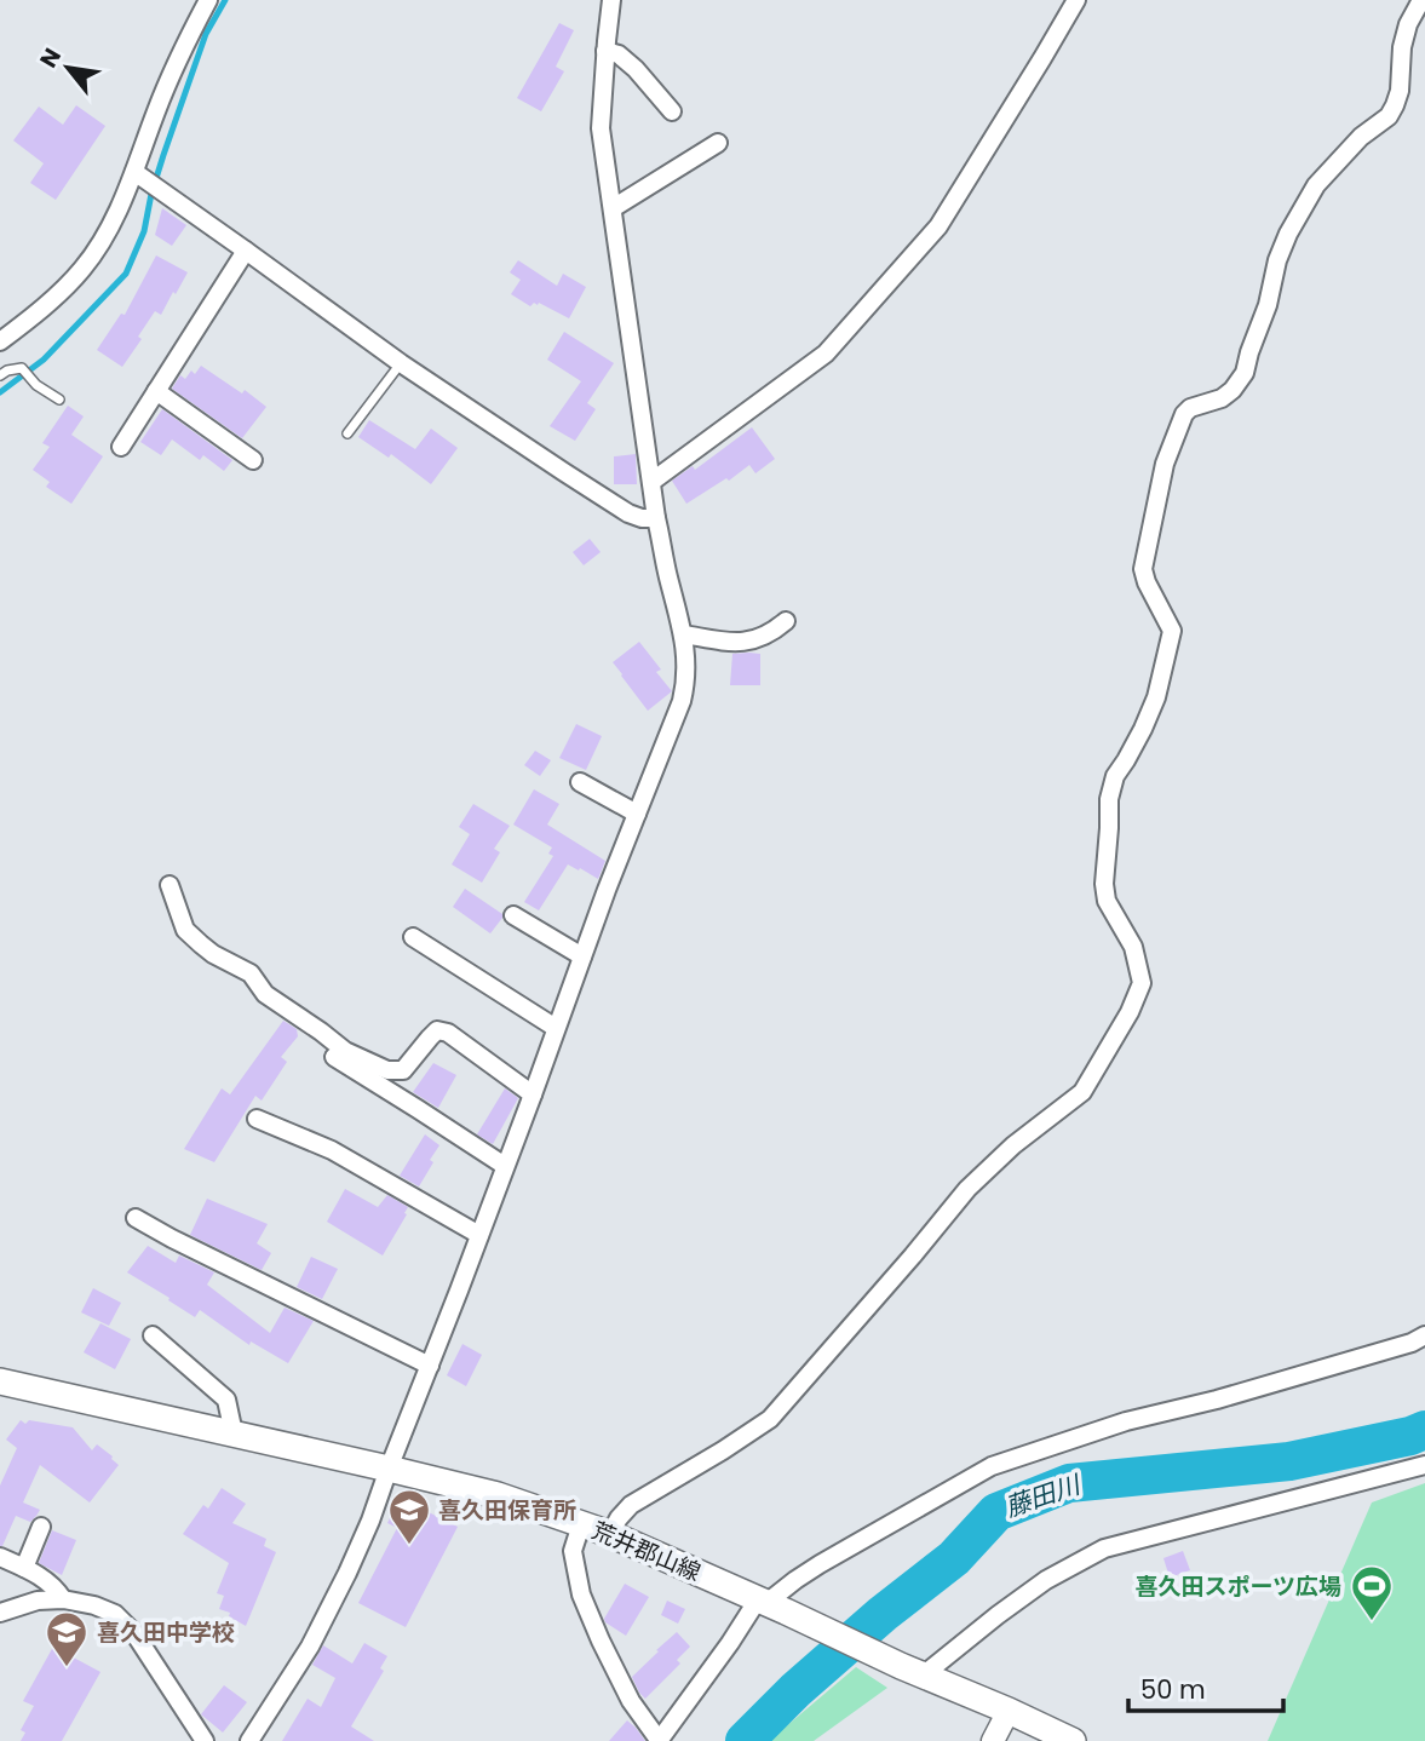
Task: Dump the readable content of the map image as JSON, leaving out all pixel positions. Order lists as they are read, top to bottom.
{
  "streets": {
    "main road": ["荒井郡山線"]
  },
  "water": ["藤田川"],
  "places": {
    "school or university": ["喜久田保育所", "喜久田中学校"],
    "sports": ["喜久田スポーツ広場"]
  },
  "scale_bar": "50 m",
  "north": "top left"
}
